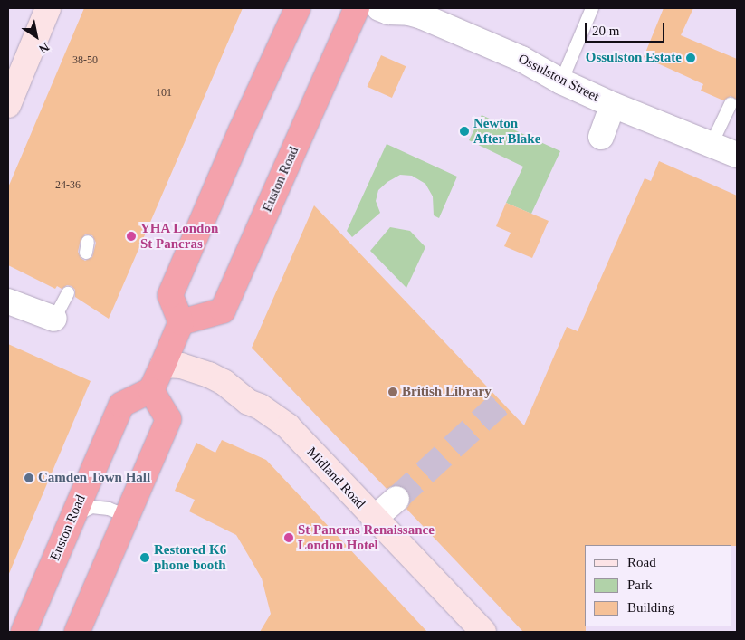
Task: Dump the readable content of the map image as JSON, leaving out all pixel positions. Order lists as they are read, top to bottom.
{
  "streets": {
    "highway": ["Euston Road"],
    "street": ["Ossulston Street", "Midland Road"]
  },
  "places": [
    "Ossulston Estate",
    "Newton After Blake",
    "YHA London St Pancras",
    "British Library",
    "Camden Town Hall",
    "St Pancras Renaissance London Hotel",
    "Restored K6 phone booth"
  ],
  "house_numbers": ["38-50", "101", "24-36"],
  "legend": ["Road", "Park", "Building"],
  "scale_bar": "20 m",
  "north": "bottom right"
}
